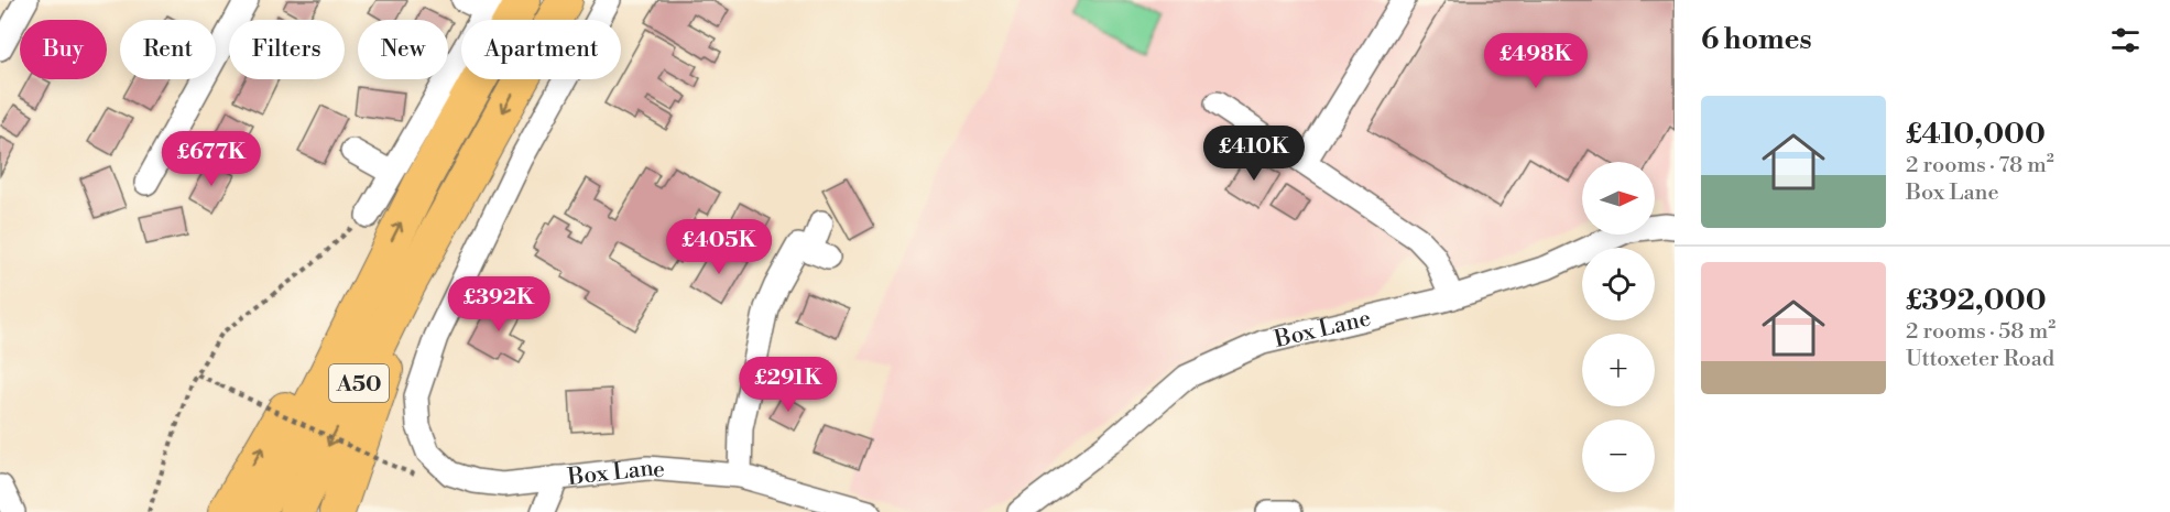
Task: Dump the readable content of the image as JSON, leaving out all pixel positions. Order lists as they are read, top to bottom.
{
  "streets": {
    "highway": ["A50"],
    "street": ["Box Lane"]
  },
  "north": "right",
  "page": {
    "heading": "6 homes",
    "chip": [
      "Buy",
      "Rent",
      "Filters",
      "New",
      "Apartment"
    ],
    "price": [
      "£498K",
      "£410K",
      "£677K",
      "£405K",
      "£392K",
      "£291K"
    ],
    "list": [
      {
        "name": "£410,000",
        "note": "2 rooms · 78 m² · Box Lane"
      },
      {
        "name": "£392,000",
        "note": "2 rooms · 58 m² · Uttoxeter Road"
      }
    ],
    "map_buttons": ["+", "−"]
  }
}
